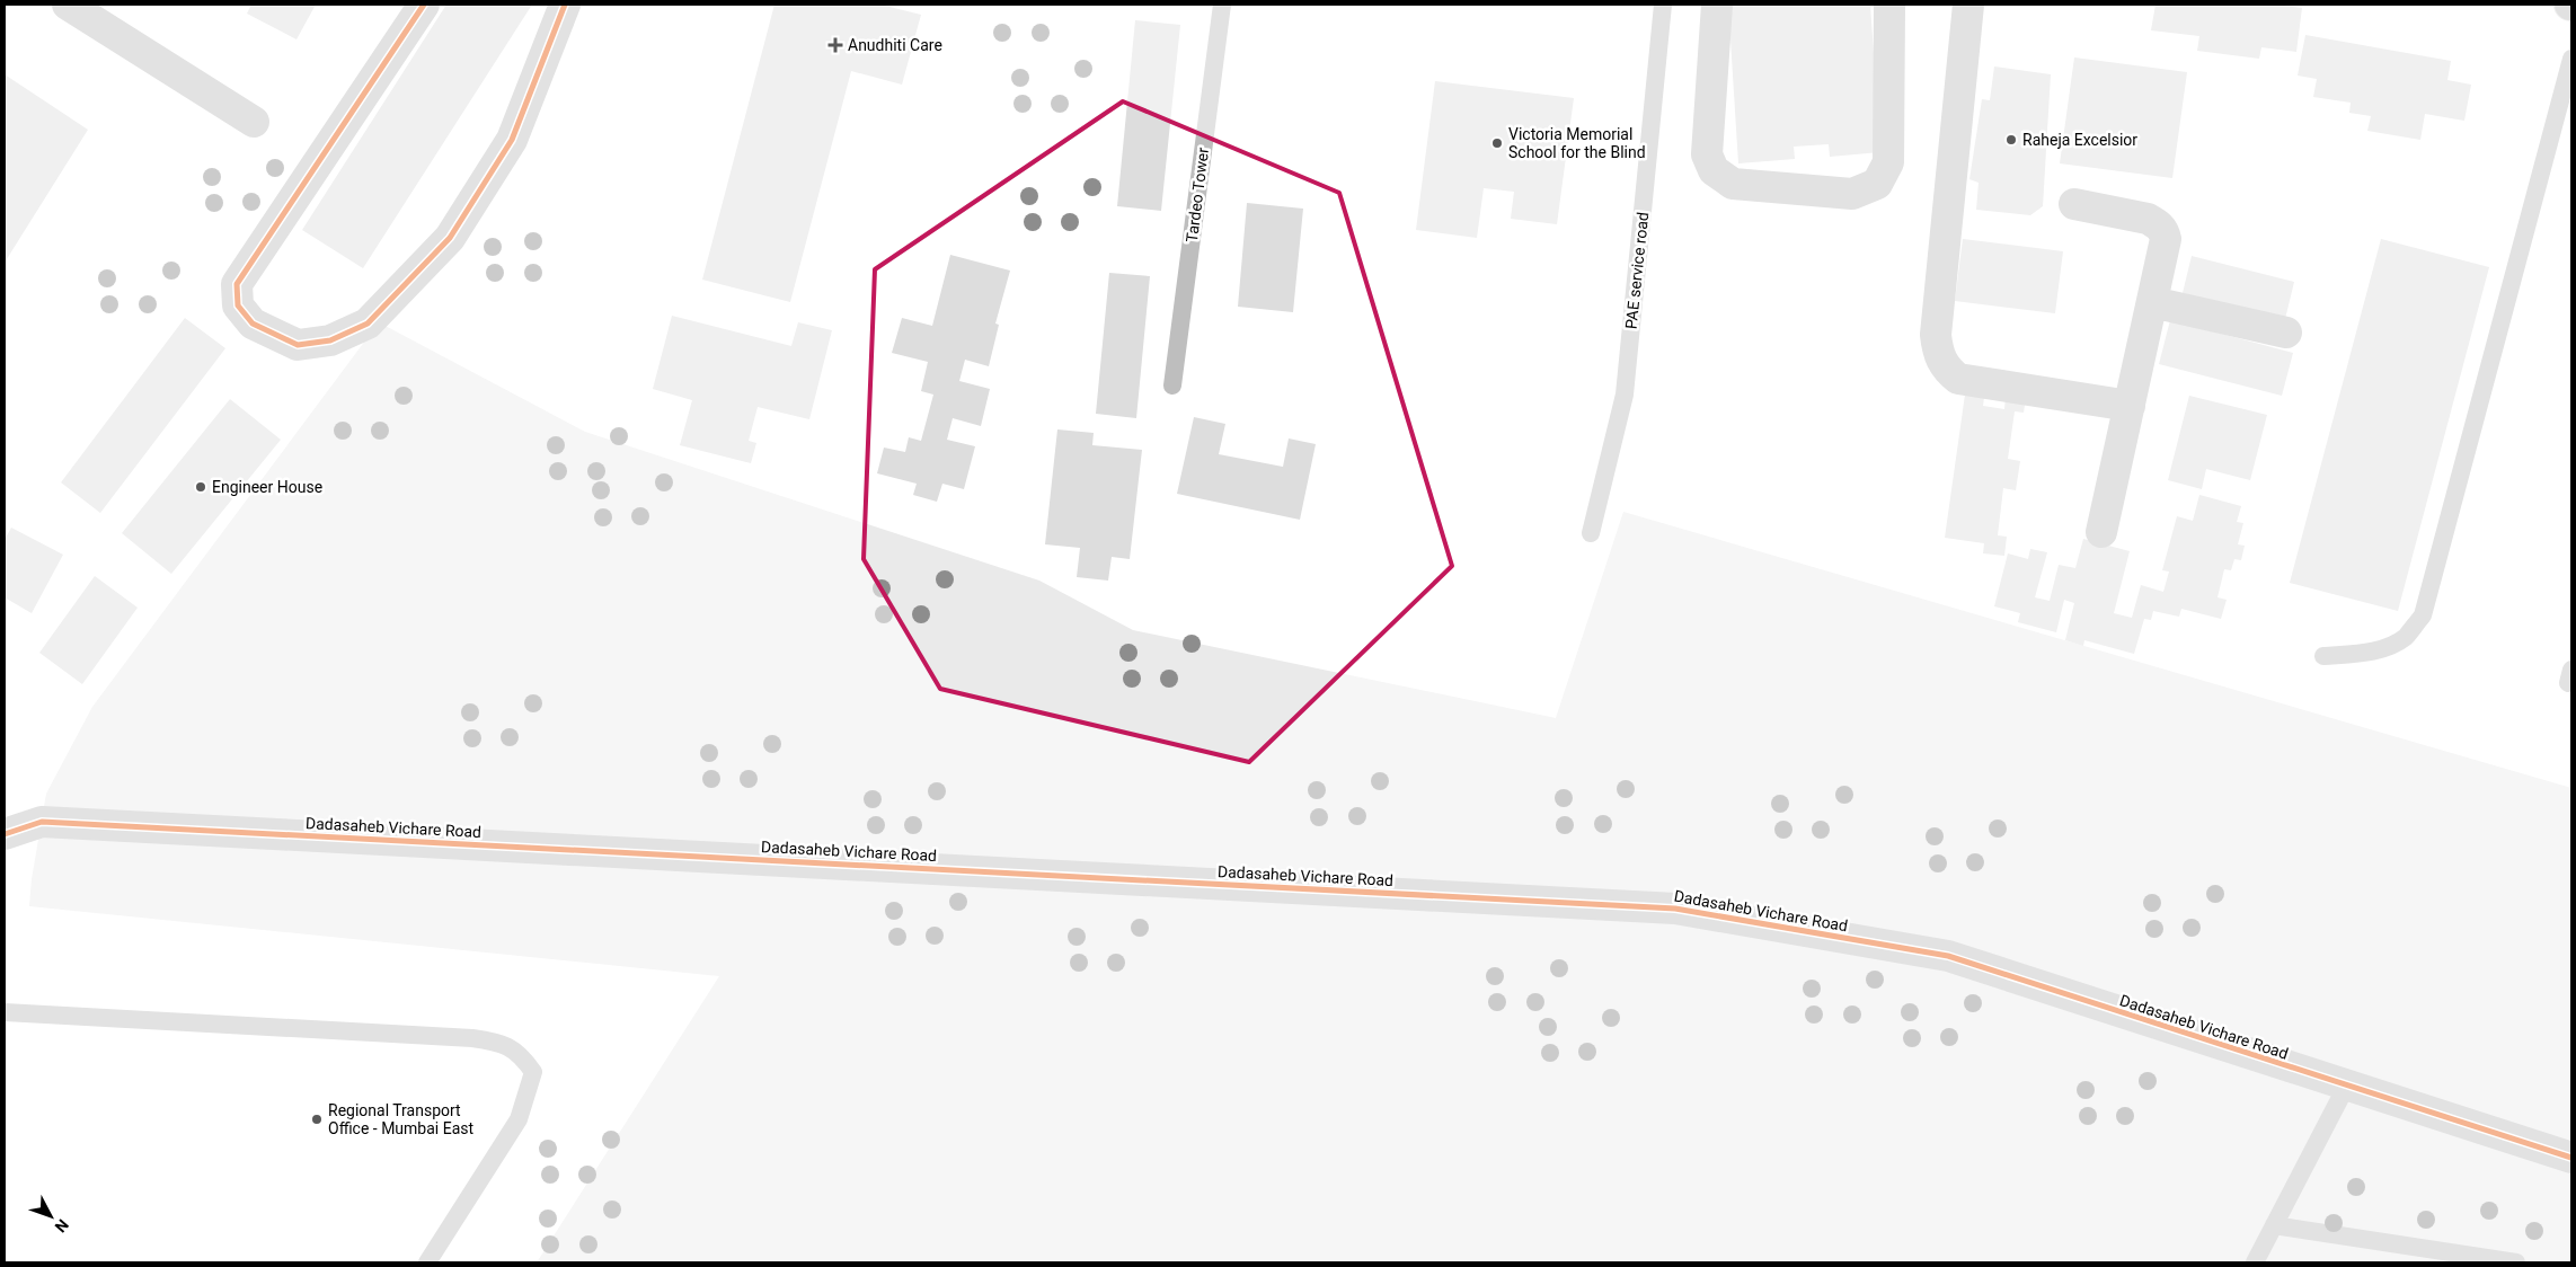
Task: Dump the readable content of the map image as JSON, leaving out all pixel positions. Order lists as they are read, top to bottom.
{
  "streets": {
    "street": ["Dadasaheb Vichare Road"],
    "lane": ["Tardeo Tower", "PAE service road"]
  },
  "places": {
    "health": ["Anudhiti Care"],
    "other": [
      "Raheja Excelsior",
      "Victoria Memorial School for the Blind",
      "Engineer House",
      "Regional Transport Office - Mumbai East"
    ]
  },
  "north": "bottom right"
}
